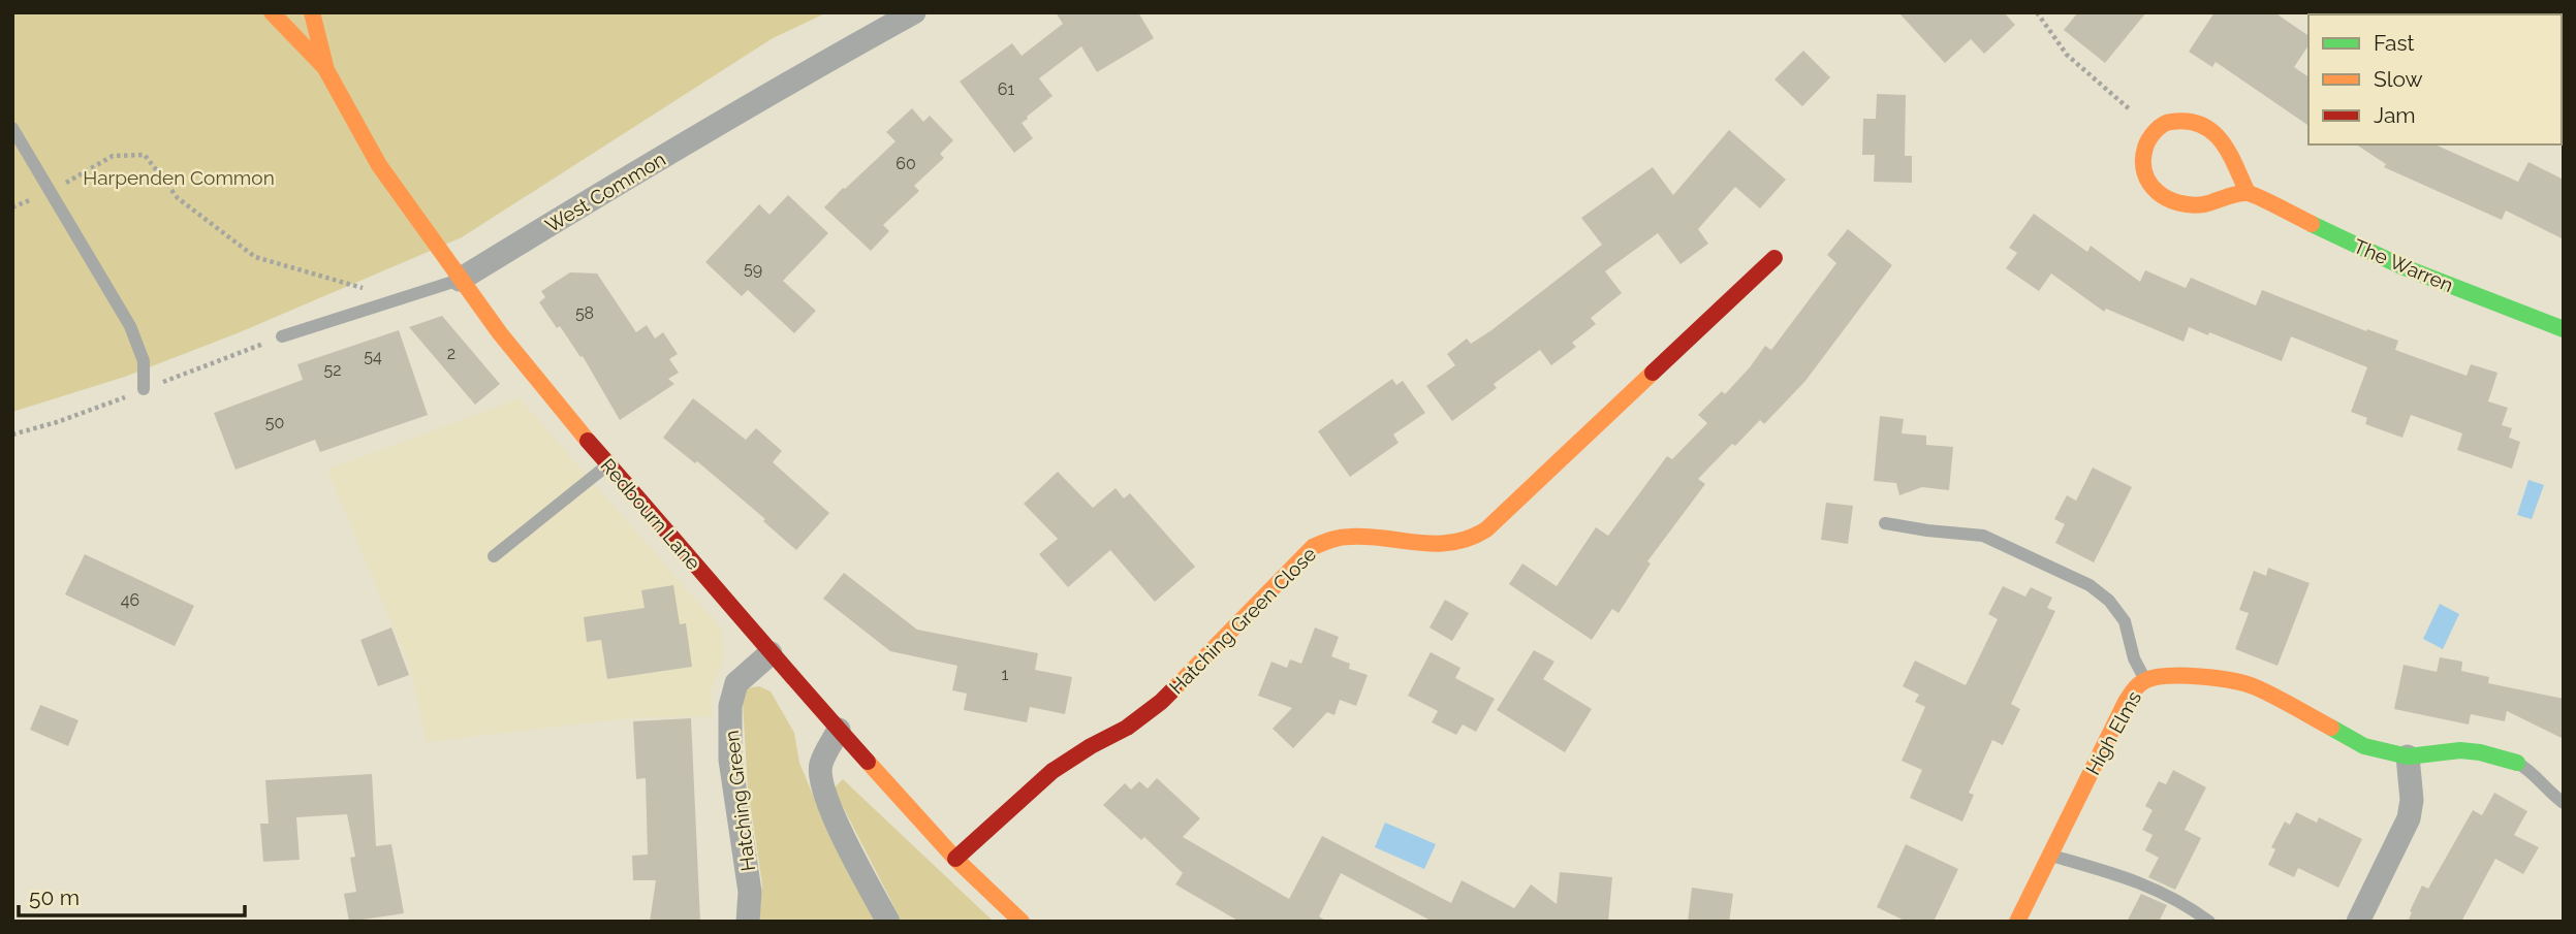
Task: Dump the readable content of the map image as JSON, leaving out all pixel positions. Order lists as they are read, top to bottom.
{
  "streets": {
    "street": [
      "West Common",
      "The Warren",
      "Redbourn Lane",
      "Hatching Green Close",
      "High Elms",
      "Hatching Green"
    ]
  },
  "crossings": [
    ["West Common", "Redbourn Lane"],
    ["Redbourn Lane", "Hatching Green Close"],
    ["Redbourn Lane", "Hatching Green"]
  ],
  "parks": ["Harpenden Common"],
  "house_numbers": [
    "61",
    "60",
    "59",
    "58",
    "2",
    "54",
    "52",
    "50",
    "46",
    "1"
  ],
  "legend": ["Fast", "Slow", "Jam"],
  "scale_bar": "50 m"
}
